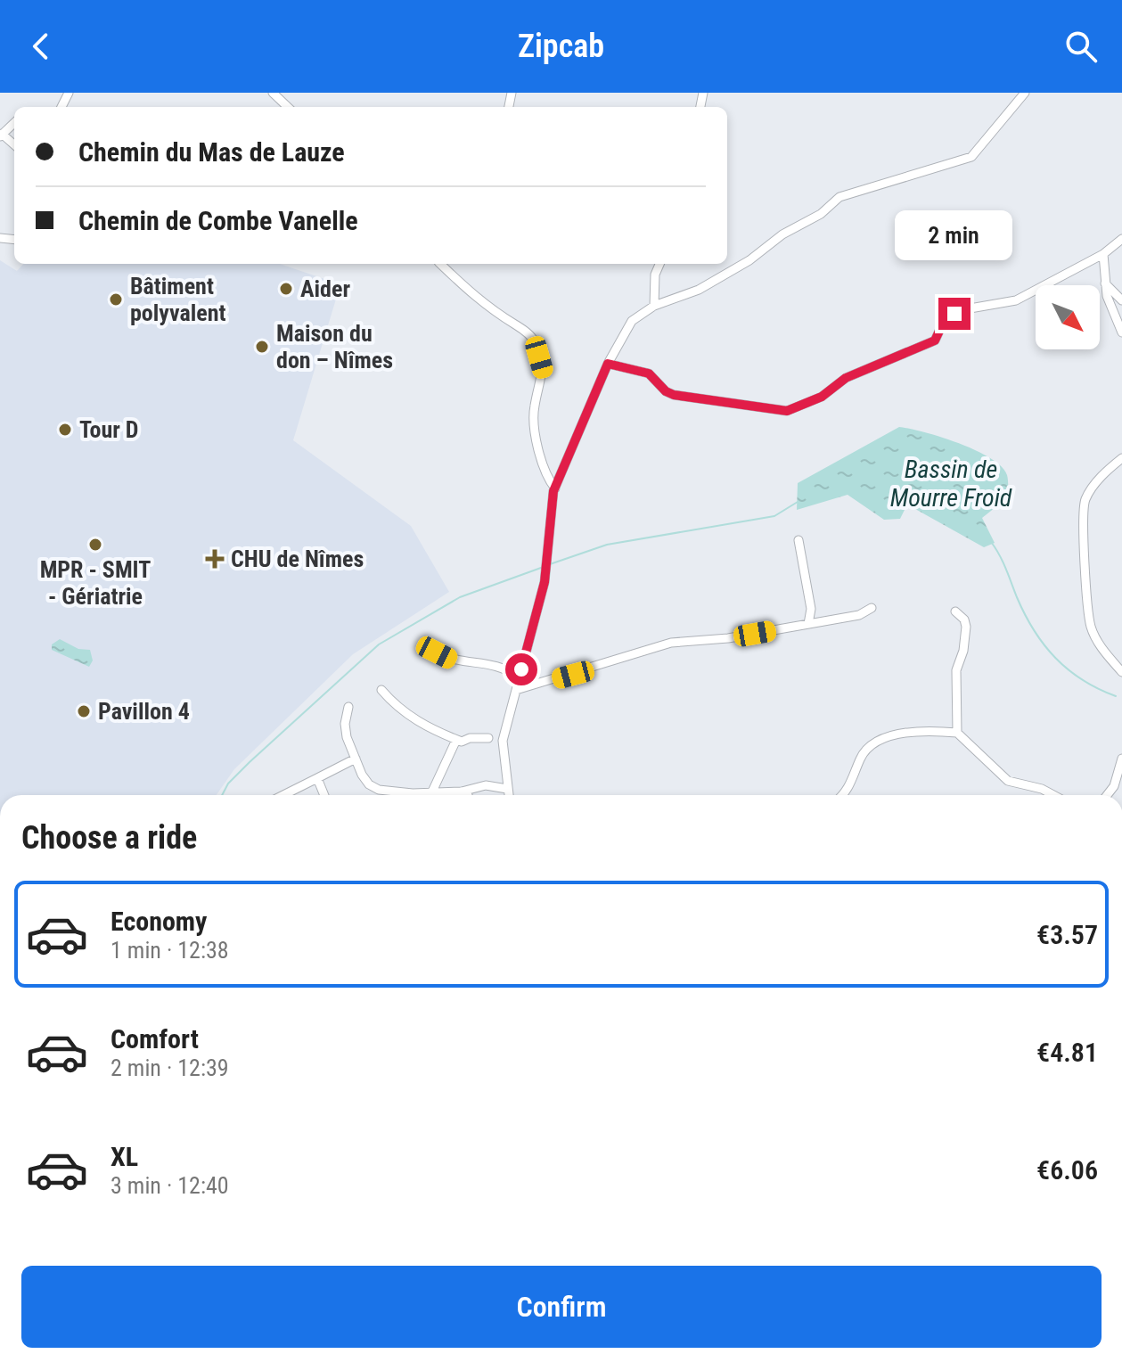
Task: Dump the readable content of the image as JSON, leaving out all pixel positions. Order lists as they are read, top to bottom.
{
  "water": ["Bassin de Mourre Froid"],
  "places": {
    "other": [
      "Aider",
      "Bâtiment polyvalent",
      "Maison du don – Nîmes",
      "Tour D",
      "MPR - SMIT - Gériatrie",
      "Pavillon 4"
    ],
    "health": ["CHU de Nîmes"]
  },
  "north": "bottom right",
  "page": {
    "header": "Zipcab",
    "banner": ["Chemin du Mas de Lauze", "Chemin de Combe Vanelle"],
    "bubble": "2 min",
    "heading": "Choose a ride",
    "list": [
      {
        "name": "Economy",
        "note": "1 min · 12:38",
        "value": "€3.57"
      },
      {
        "name": "Comfort",
        "note": "2 min · 12:39",
        "value": "€4.81"
      },
      {
        "name": "XL",
        "note": "3 min · 12:40",
        "value": "€6.06"
      }
    ],
    "buttons": "Confirm"
  }
}
